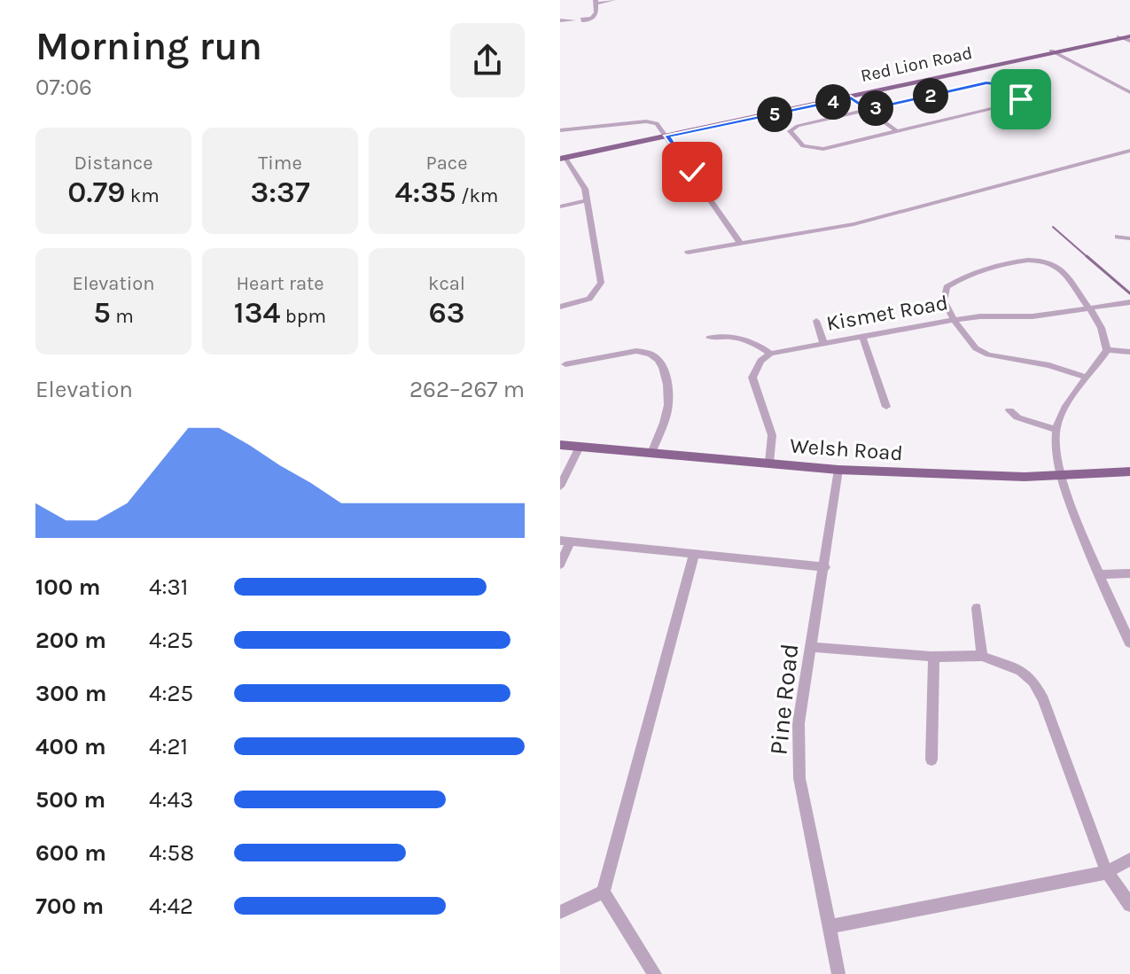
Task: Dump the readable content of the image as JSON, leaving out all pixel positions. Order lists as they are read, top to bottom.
{
  "streets": {
    "main road": ["Red Lion Road", "Welsh Road"],
    "street": ["Kismet Road", "Pine Road"]
  },
  "crossings": [
    ["Welsh Road", "Pine Road"]
  ],
  "page": {
    "heading": ["Morning run", "07:06"],
    "pins": [
      "2",
      "4",
      "3",
      "5"
    ],
    "stats": [
      ["Distance", "0.79 km"],
      ["Time", "3:37"],
      ["Pace", "4:35 /km"],
      ["Elevation", "5 m"],
      ["Heart rate", "134 bpm"],
      ["kcal", "63"]
    ],
    "chart": ["Elevation", "262–267 m"],
    "list": [
      {
        "name": "100 m",
        "note": "4:31"
      },
      {
        "name": "200 m",
        "note": "4:25"
      },
      {
        "name": "300 m",
        "note": "4:25"
      },
      {
        "name": "400 m",
        "note": "4:21"
      },
      {
        "name": "500 m",
        "note": "4:43"
      },
      {
        "name": "600 m",
        "note": "4:58"
      },
      {
        "name": "700 m",
        "note": "4:42"
      }
    ]
  }
}
